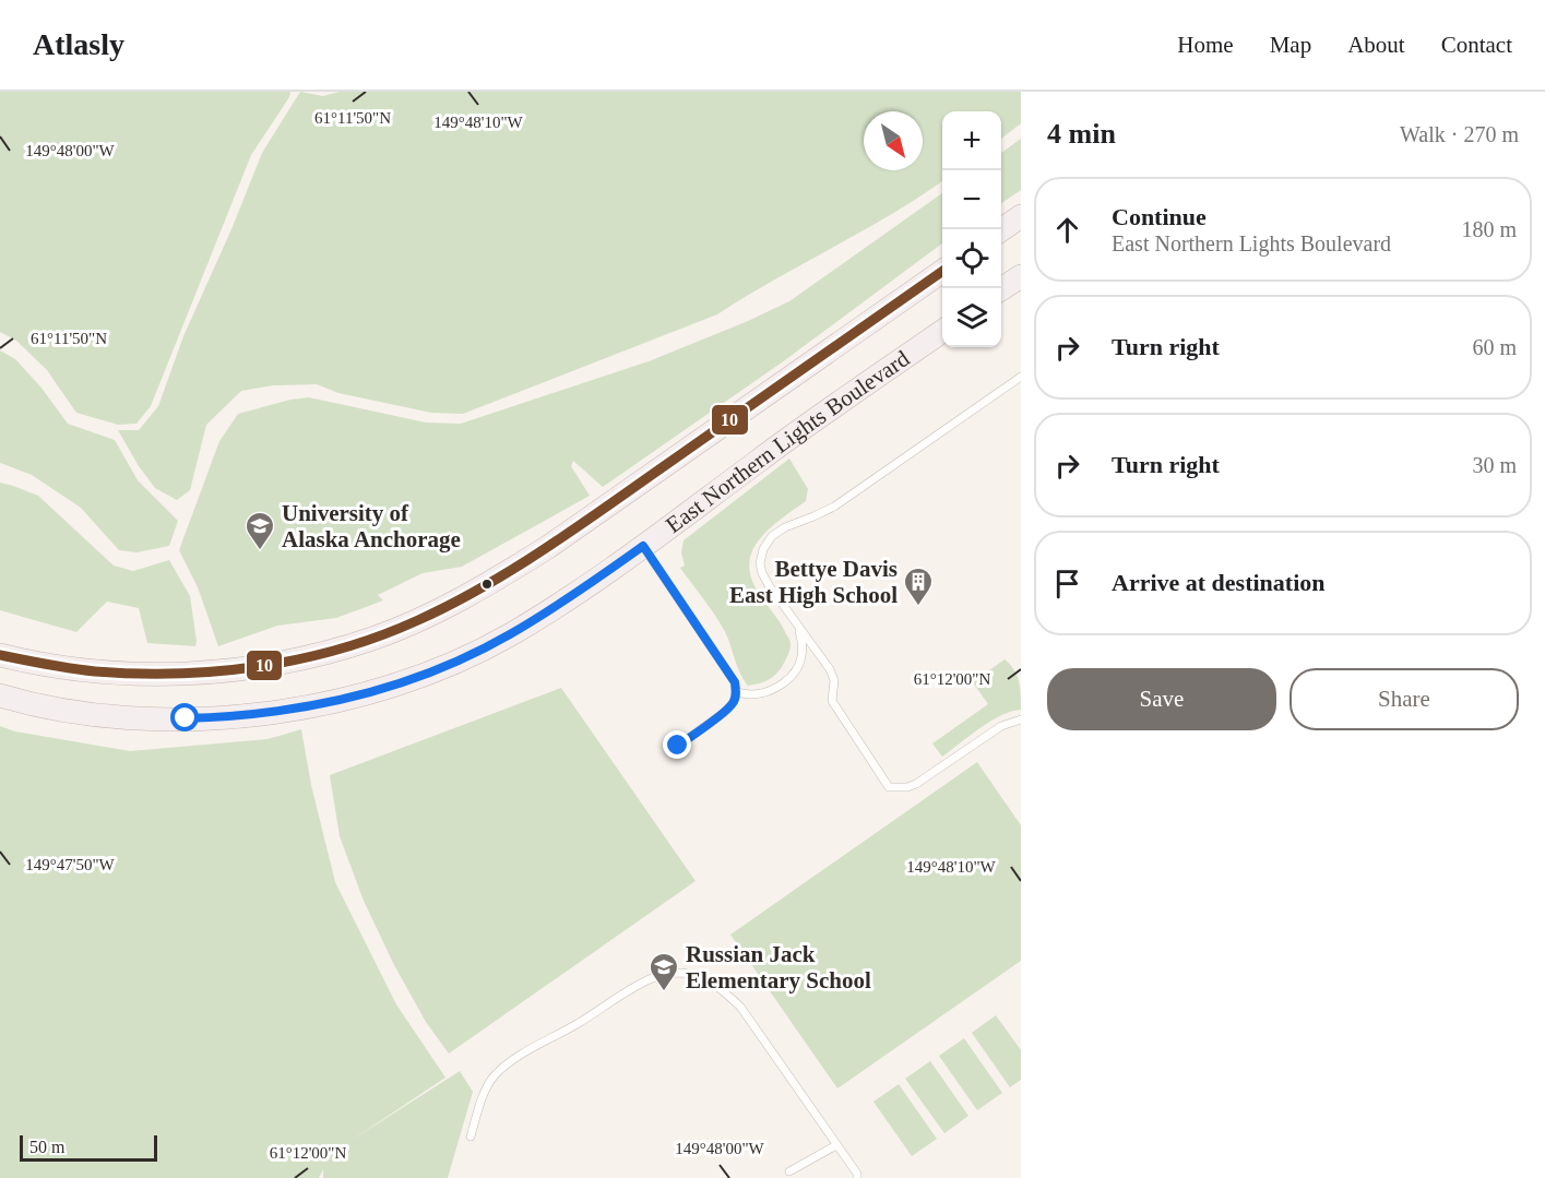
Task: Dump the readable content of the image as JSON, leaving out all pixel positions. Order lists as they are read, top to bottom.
{
  "streets": {
    "main road": ["East Northern Lights Boulevard"]
  },
  "places": {
    "school or university": ["University of Alaska Anchorage", "Russian Jack Elementary School"],
    "building": ["Bettye Davis East High School"]
  },
  "lines": ["transit line 10"],
  "scale_bar": "50 m",
  "north": "bottom right",
  "page": {
    "header": "Atlasly",
    "nav": [
      "Home",
      "Map",
      "About",
      "Contact"
    ],
    "heading": ["4 min", "Walk · 270 m"],
    "map_buttons": ["+", "−"],
    "list": [
      ["Continue", "East Northern Lights Boulevard", "180 m"],
      ["Turn right", "60 m"],
      ["Turn right", "30 m"],
      "Arrive at destination"
    ],
    "buttons": ["Save", "Share"],
    "scale": "50 m"
  },
  "coordinates": [
    "61°11'50\"N",
    "149°48'10\"W",
    "149°48'00\"W",
    "61°12'00\"N",
    "149°47'50\"W"
  ]
}
